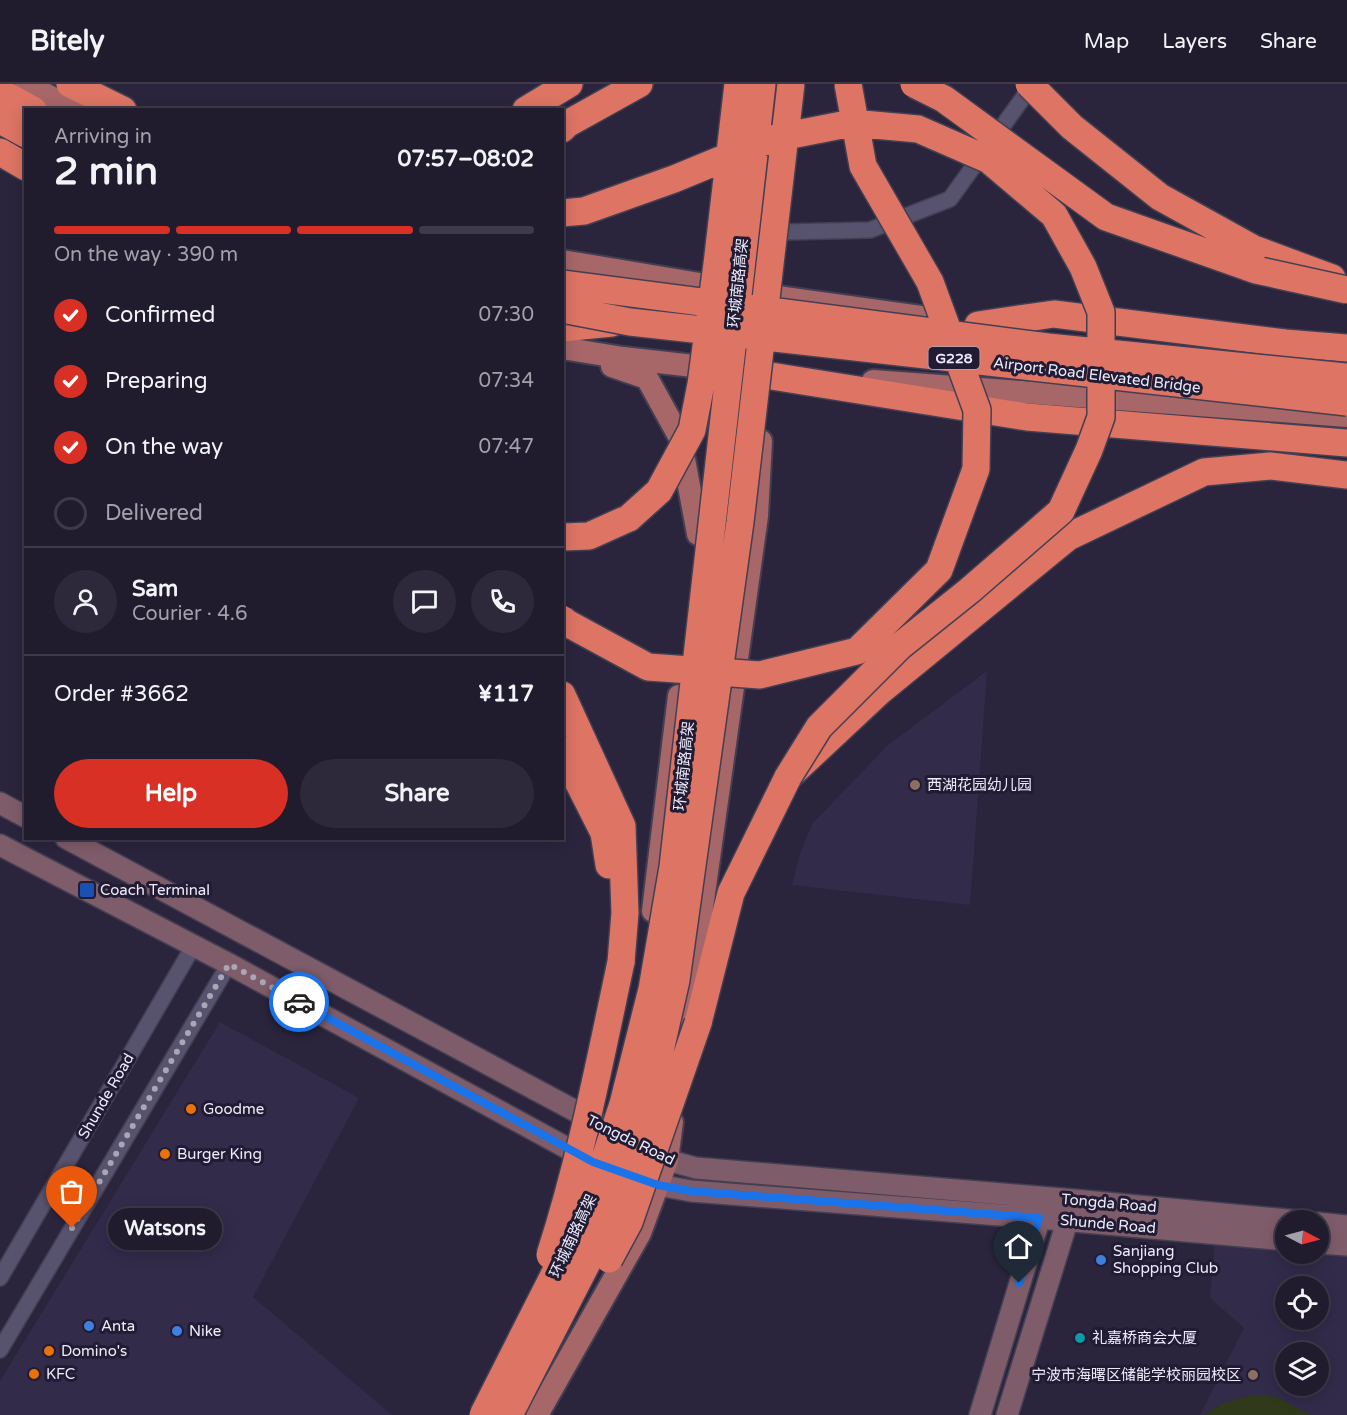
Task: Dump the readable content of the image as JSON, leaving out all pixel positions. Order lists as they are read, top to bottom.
{
  "streets": {
    "highway": ["环城南路高架", "G228", "Airport Road Elevated Bridge"],
    "street": ["Shunde Road", "Tongda Road"]
  },
  "crossings": [
    ["Shunde Road", "Tongda Road"]
  ],
  "places": {
    "other": [
      "西湖花园幼儿园",
      "Goodme",
      "Burger King",
      "Watsons",
      "Sanjiang Shopping Club",
      "Anta",
      "Nike",
      "礼嘉桥商会大厦",
      "Domino's",
      "KFC",
      "宁波市海曙区储能学校丽园校区"
    ],
    "transit": ["Coach Terminal"]
  },
  "north": "right",
  "page": {
    "header": "Bitely",
    "nav": ["Map", "Layers", "Share"],
    "heading": ["2 min", "Arriving in", "07:57–08:02"],
    "panel": [
      "Sam",
      "Courier · 4.6",
      "Order #3662",
      "¥117"
    ],
    "bar": "On the way · 390 m",
    "list": [
      ["Confirmed", "07:30"],
      ["Preparing", "07:34"],
      ["On the way", "07:47"],
      "Delivered"
    ],
    "buttons": ["Help", "Share"],
    "bubble": "Watsons"
  }
}
